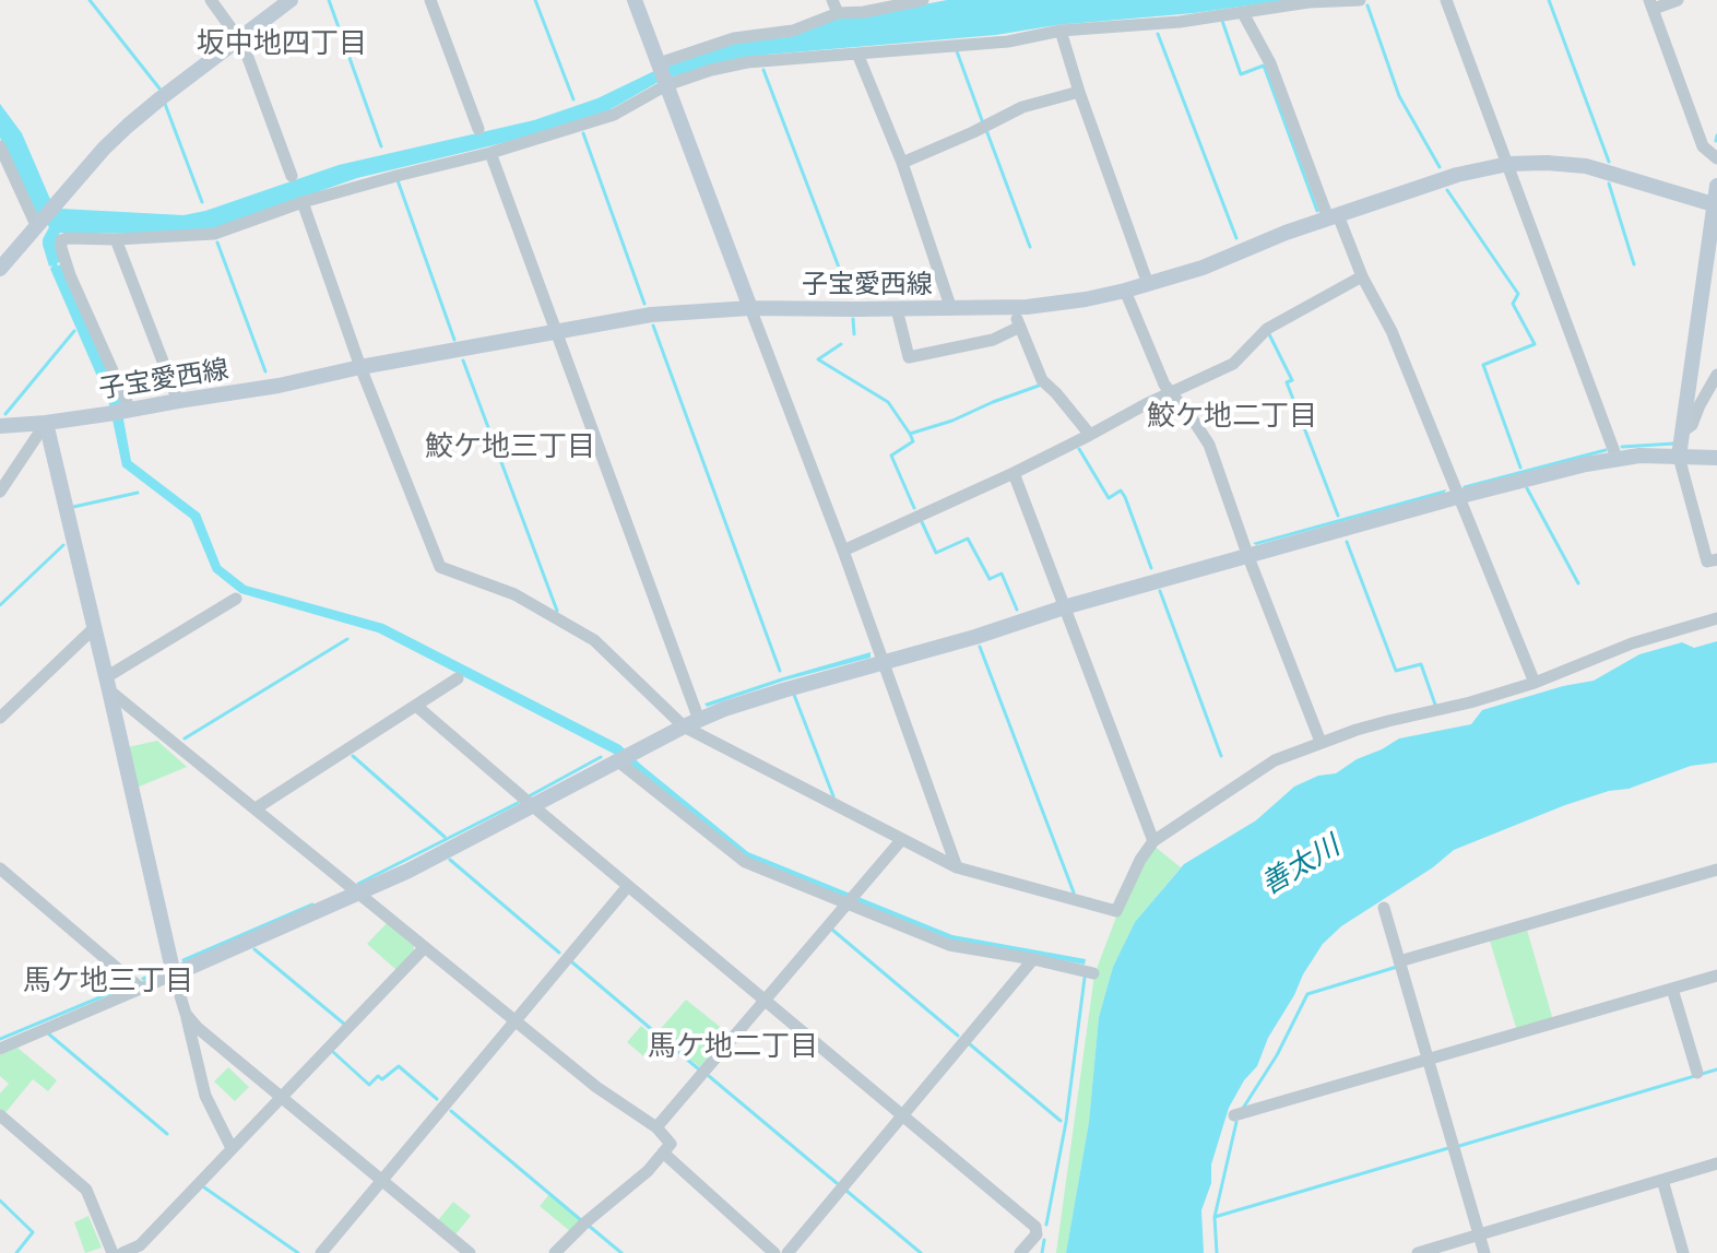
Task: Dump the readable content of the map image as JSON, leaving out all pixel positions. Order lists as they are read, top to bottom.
{
  "streets": {
    "street": ["子宝愛西線"]
  },
  "districts": [
    "坂中地四丁目",
    "鮫ケ地二丁目",
    "鮫ケ地三丁目",
    "馬ケ地三丁目",
    "馬ケ地二丁目"
  ],
  "water": ["善太川"]
}
